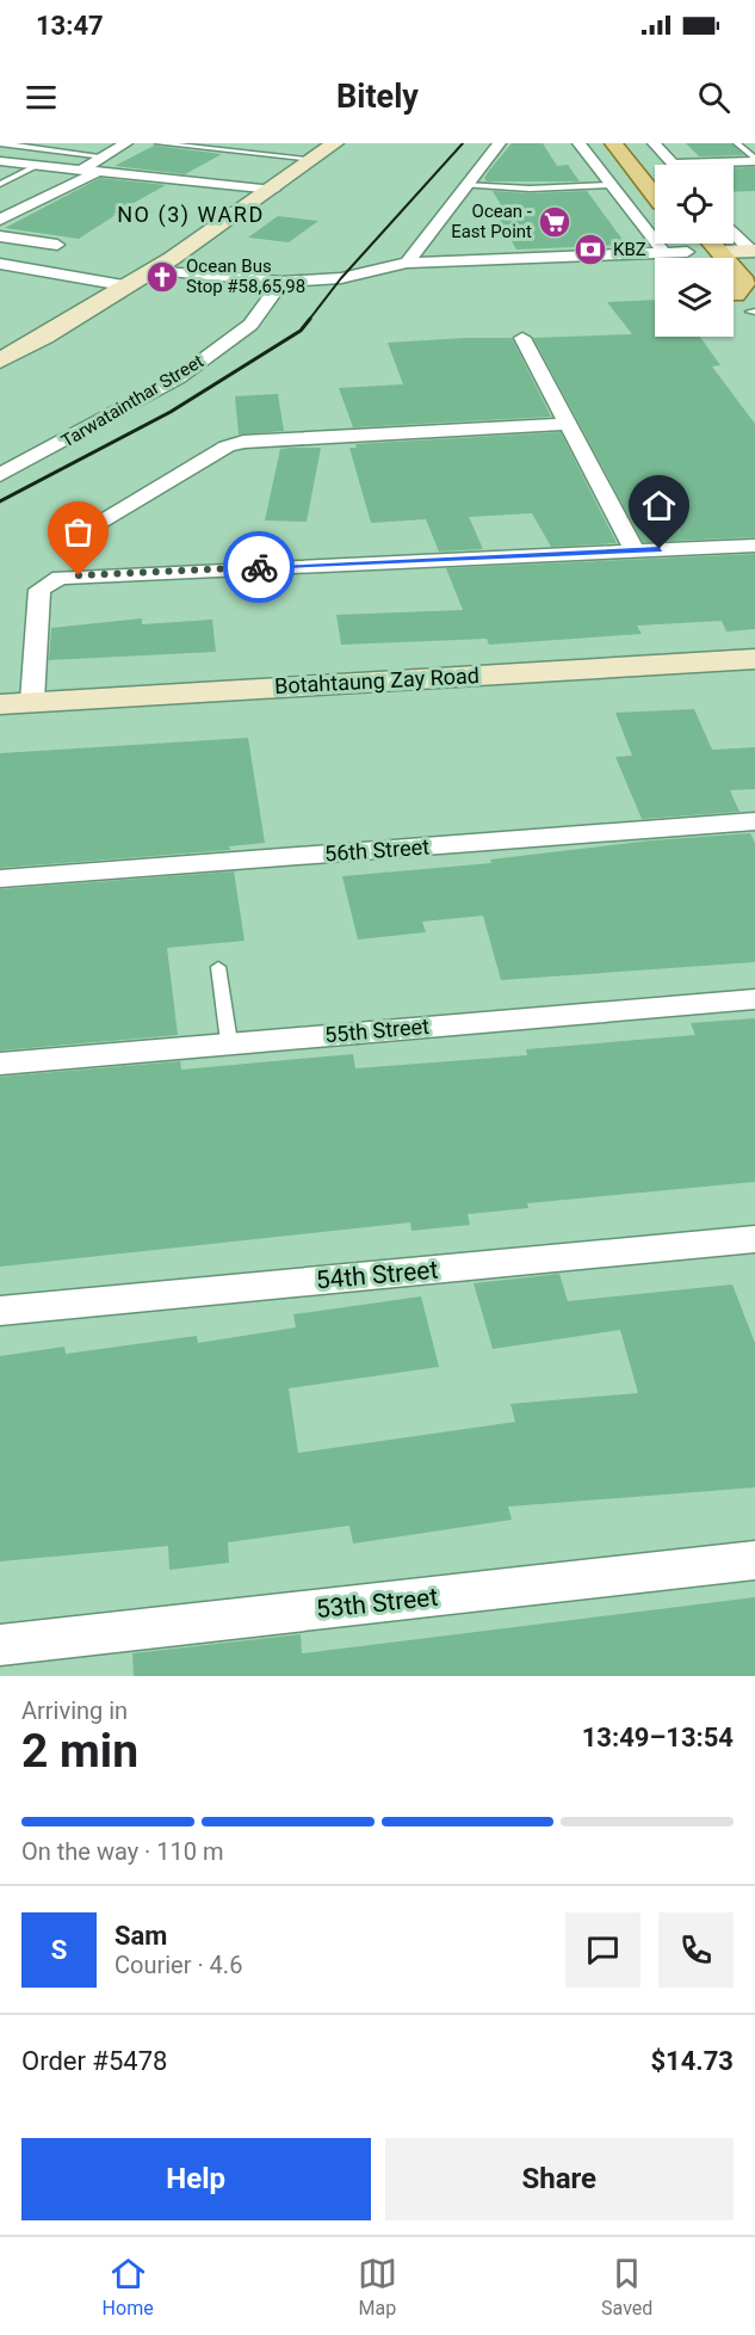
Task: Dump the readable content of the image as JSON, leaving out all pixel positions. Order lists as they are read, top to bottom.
{
  "streets": {
    "main road": ["Botahtaung Zay Road"],
    "street": [
      "Tarwatainthar Street",
      "56th Street",
      "55th Street",
      "54th Street",
      "53th Street"
    ]
  },
  "districts": ["NO (3) WARD"],
  "places": {
    "supermarket": ["Ocean - East Point"],
    "bank": ["KBZ"],
    "church": ["Ocean Bus Stop #58,65,98"]
  },
  "page": {
    "status": "13:47",
    "header": "Bitely",
    "heading": ["2 min", "Arriving in", "13:49–13:54"],
    "panel": [
      "Sam",
      "Courier · 4.6",
      "Order #5478",
      "$14.73"
    ],
    "bar": "On the way · 110 m",
    "round": "S",
    "buttons": ["Help", "Share"],
    "tabs": ["Home", "Map", "Saved"]
  }
}
